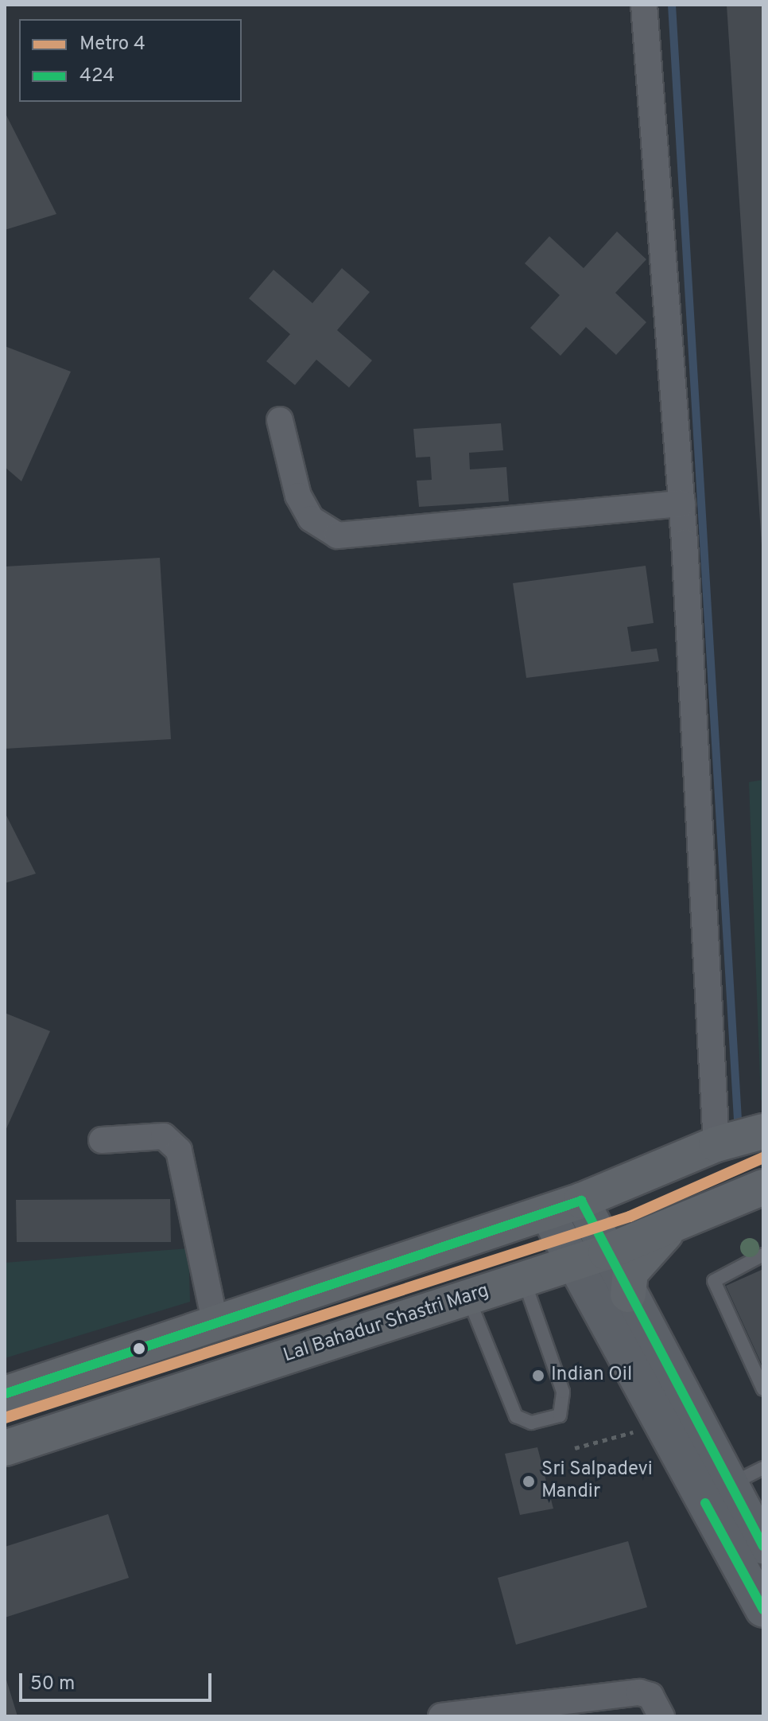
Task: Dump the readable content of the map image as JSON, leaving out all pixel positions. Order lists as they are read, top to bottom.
{
  "streets": {
    "main road": ["Lal Bahadur Shastri Marg"]
  },
  "places": ["Indian Oil", "Sri Salpadevi Mandir"],
  "lines": ["metro line 4", "transit line 424"],
  "legend": ["Metro 4", "424"],
  "scale_bar": "50 m"
}
